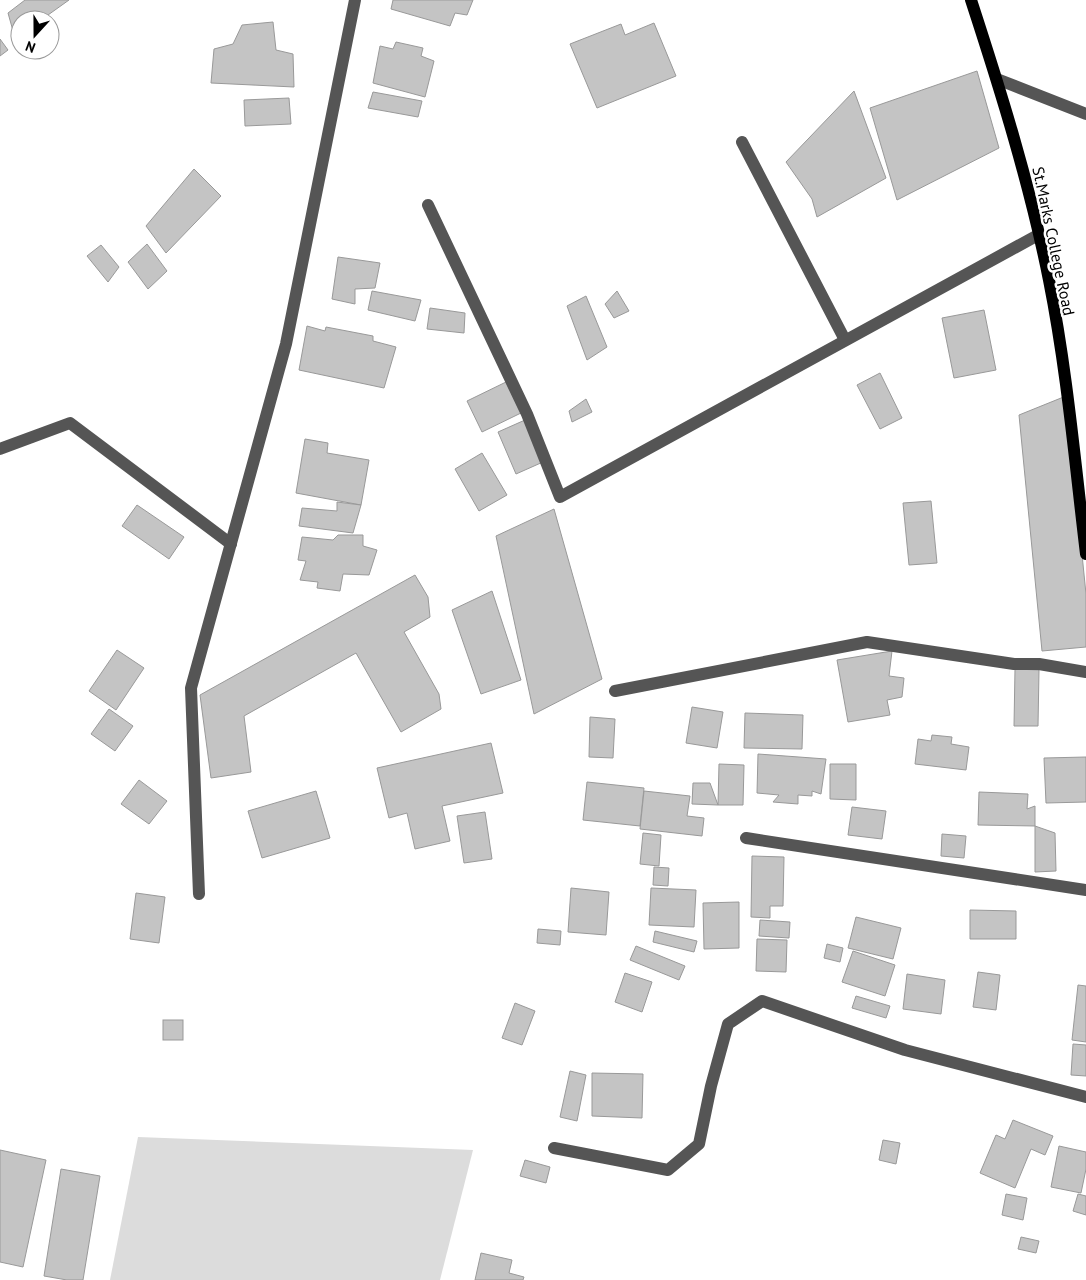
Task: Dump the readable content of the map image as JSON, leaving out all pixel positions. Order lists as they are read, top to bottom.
{
  "streets": {
    "main road": ["St.Marks College Road"]
  },
  "north": "bottom"
}
